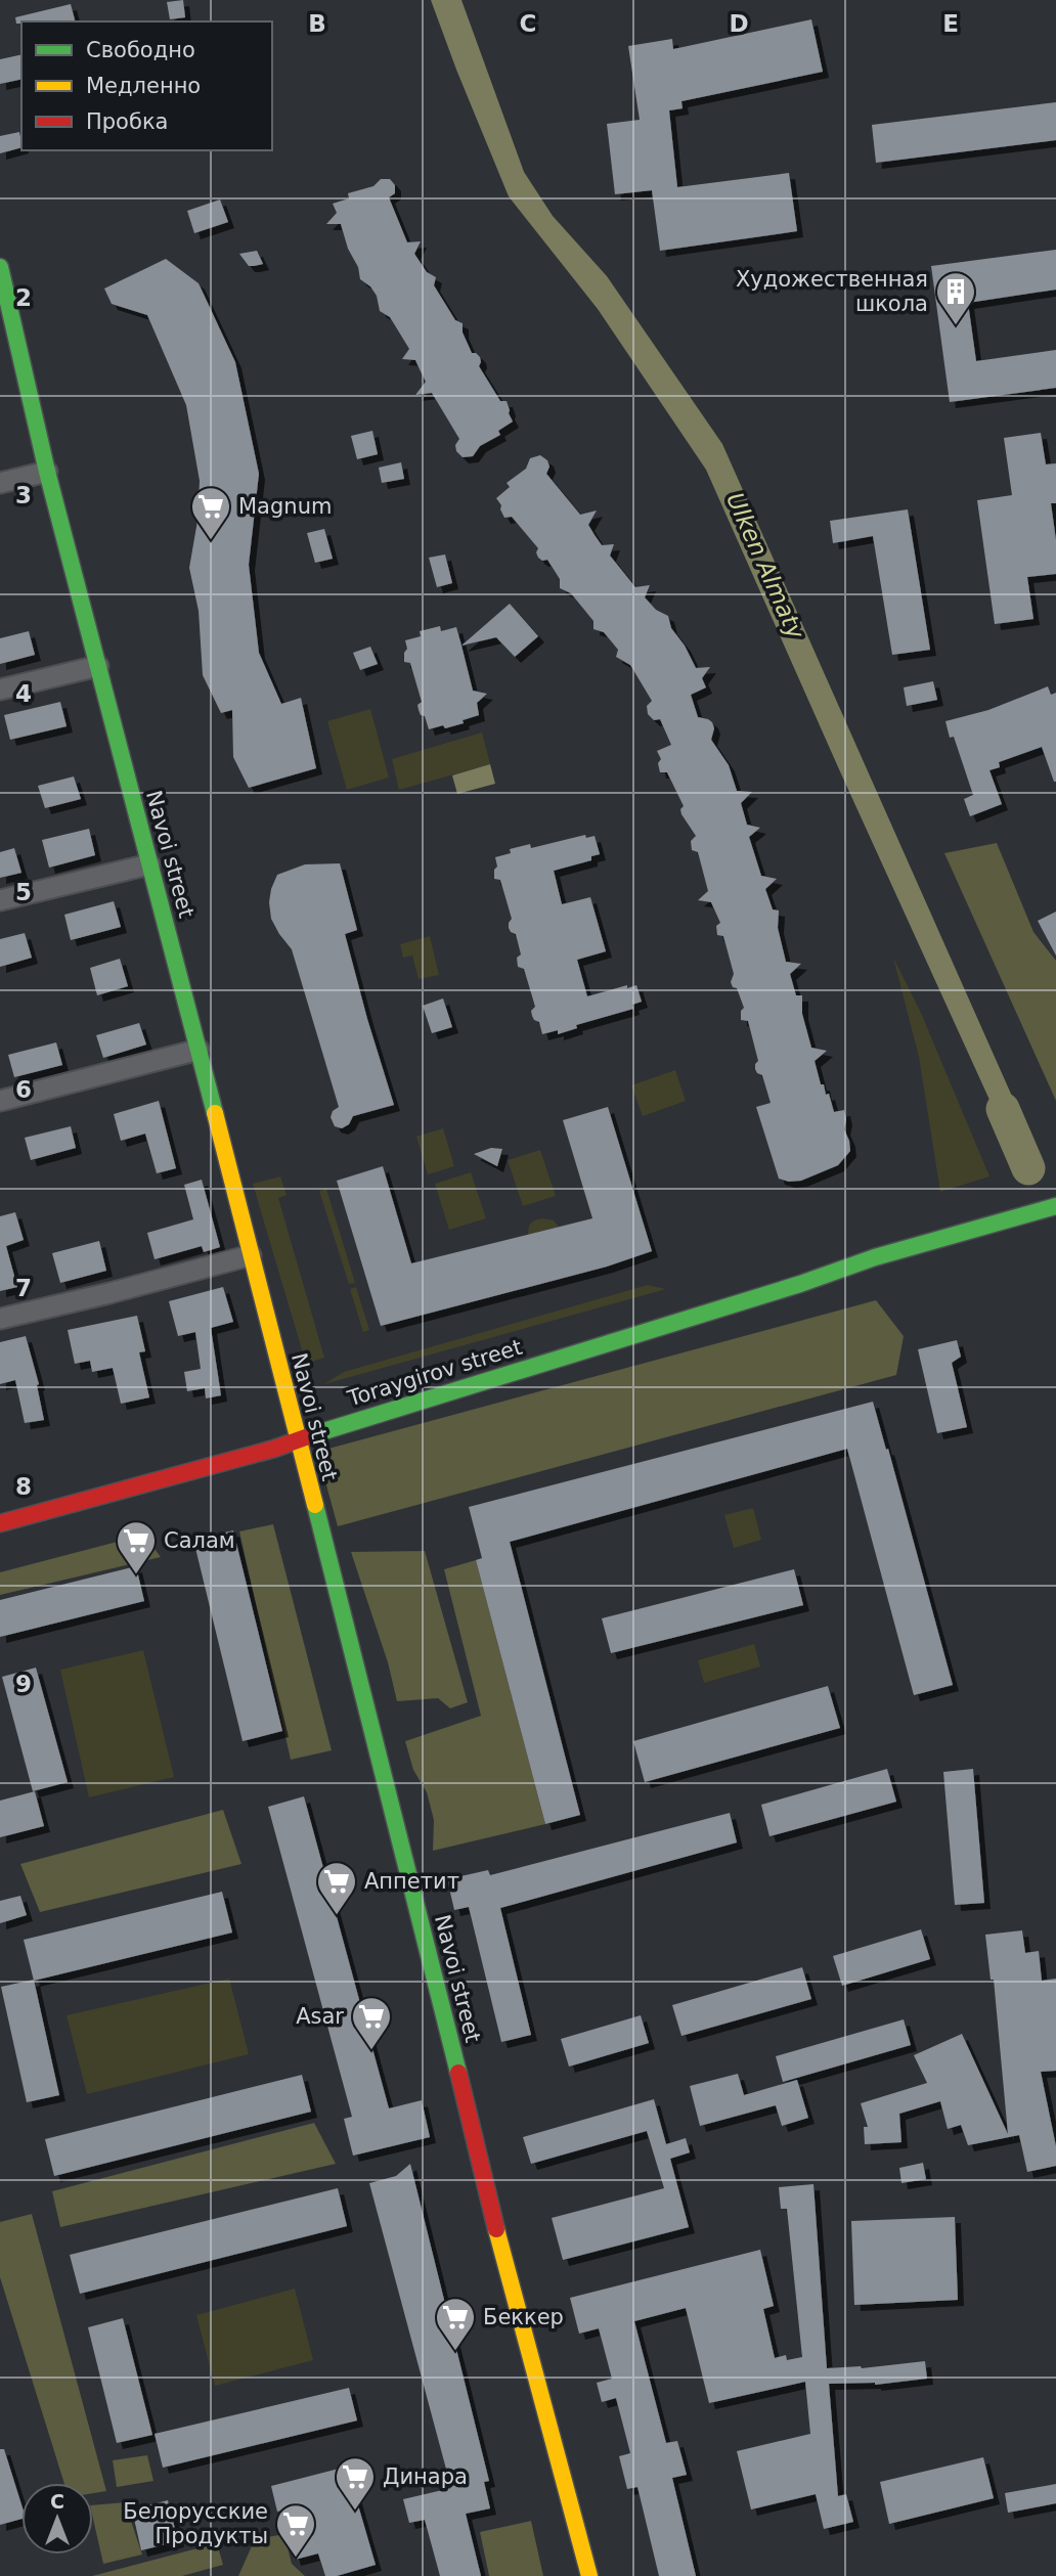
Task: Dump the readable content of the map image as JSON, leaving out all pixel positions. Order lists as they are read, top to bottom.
{
  "streets": {
    "street": ["Navoi street", "Toraygirov street"]
  },
  "crossings": [
    ["Navoi street", "Toraygirov street"]
  ],
  "water": ["Ulken Almaty"],
  "places": {
    "building": ["Художественная школа"],
    "supermarket": [
      "Magnum",
      "Салам",
      "Аппетит",
      "Asar",
      "Беккер",
      "Динара",
      "Белорусские Продукты"
    ]
  },
  "legend": ["Свободно", "Медленно", "Пробка"],
  "north": "top",
  "grid": {
    "columns": [
      "B",
      "C",
      "D",
      "E"
    ],
    "rows": [
      "2",
      "3",
      "4",
      "5",
      "6",
      "7",
      "8",
      "9"
    ]
  }
}
